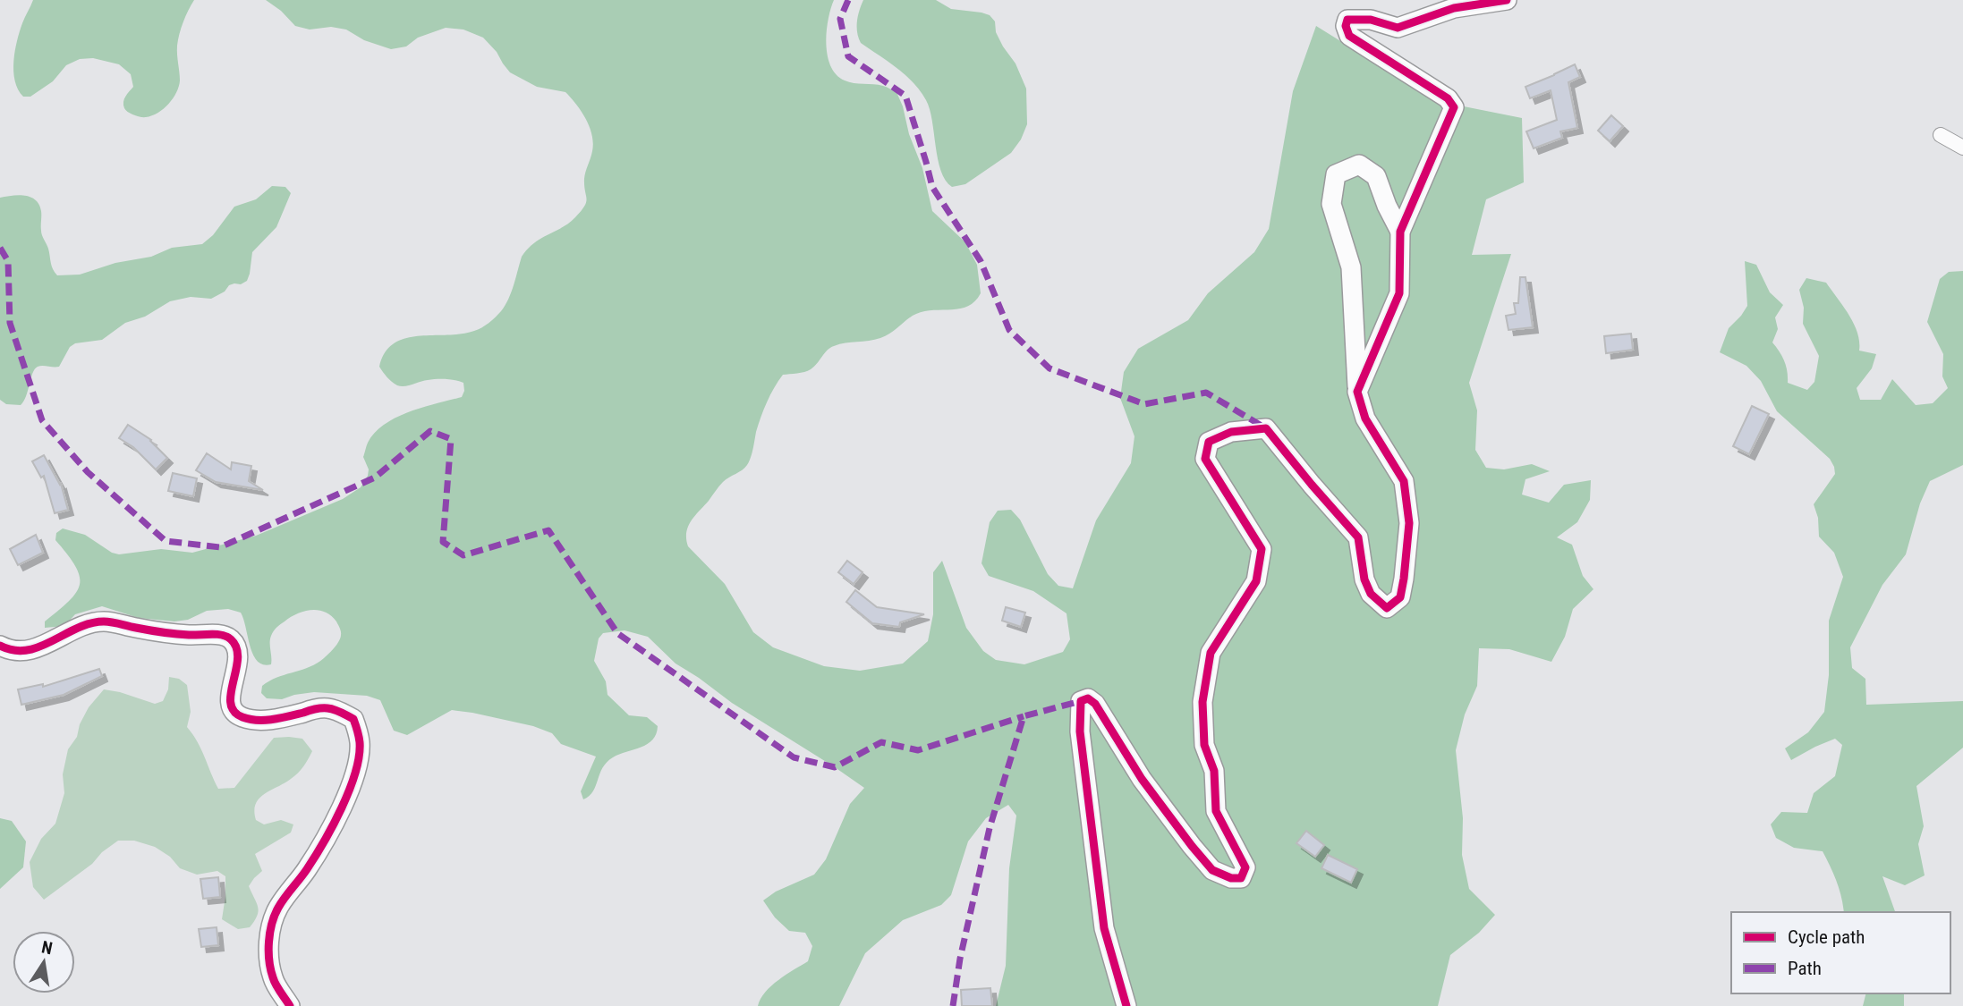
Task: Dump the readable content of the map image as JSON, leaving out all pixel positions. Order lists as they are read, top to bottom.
{
  "legend": ["Cycle path", "Path"],
  "north": "top"
}
